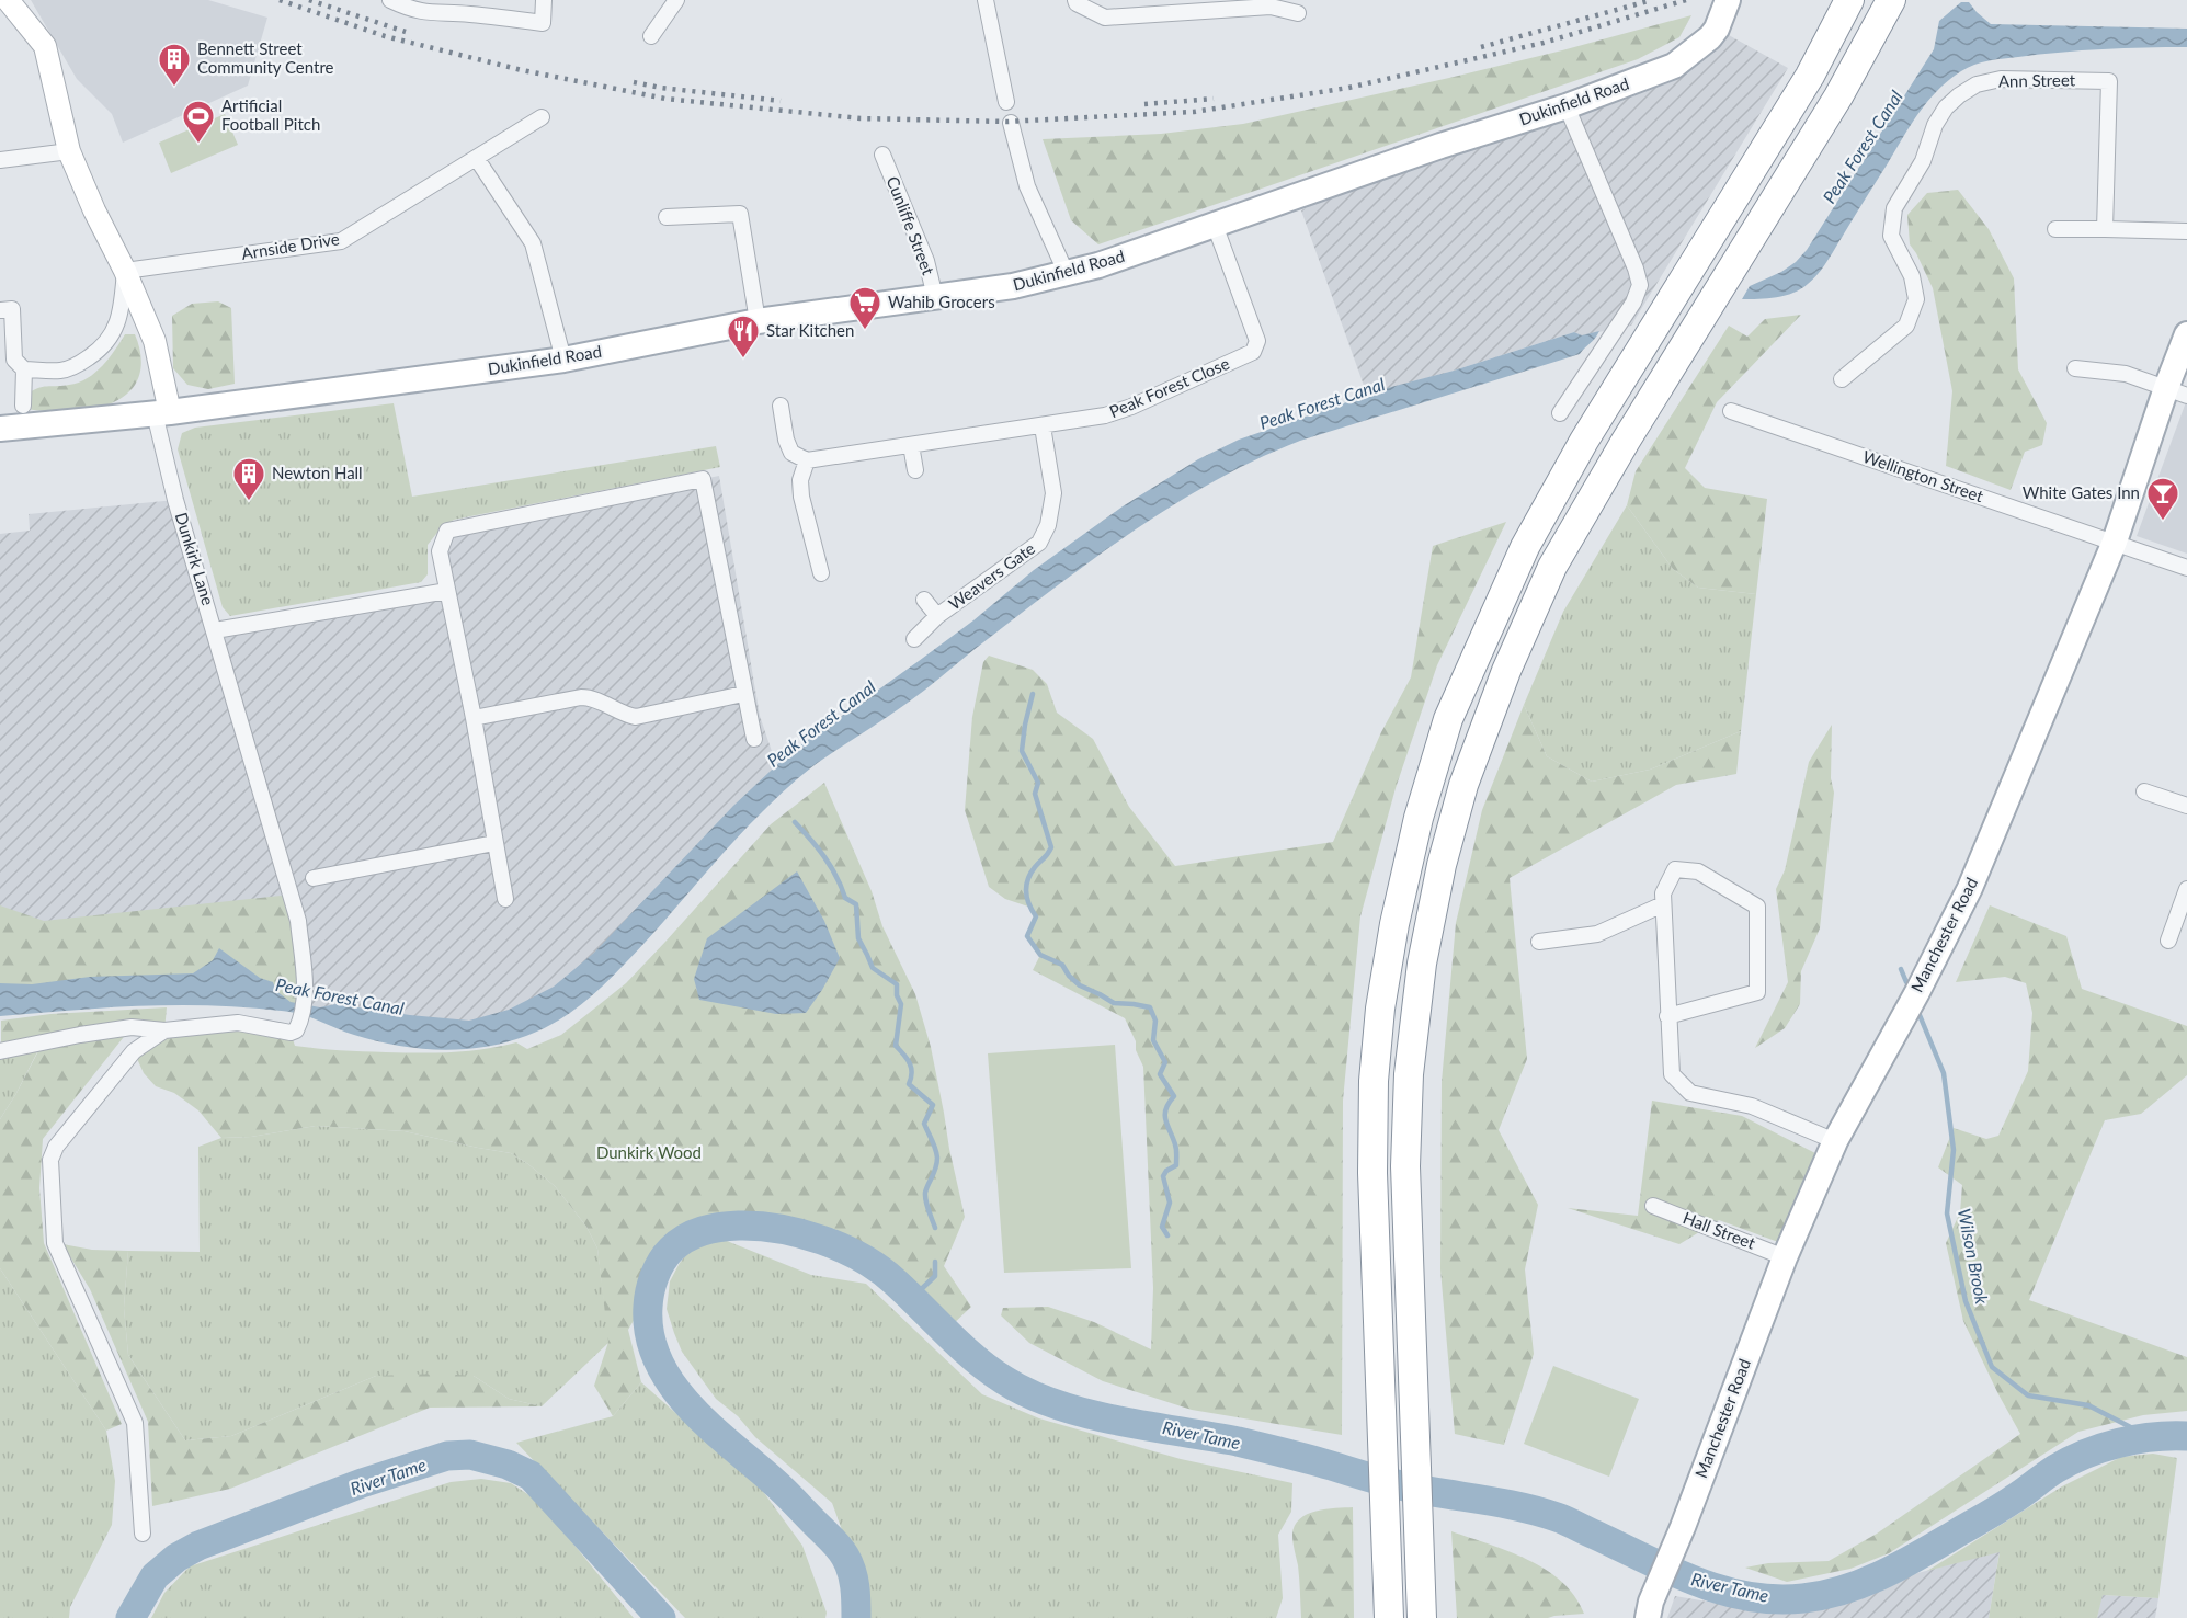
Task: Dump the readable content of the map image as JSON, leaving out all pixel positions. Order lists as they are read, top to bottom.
{
  "streets": {
    "main road": ["Dukinfield Road", "Manchester Road"],
    "street": [
      "Ann Street",
      "Cunliffe Street",
      "Arnside Drive",
      "Peak Forest Close",
      "Wellington Street",
      "Dunkirk Lane",
      "Weavers Gate",
      "Hall Street"
    ]
  },
  "crossings": [
    ["Dukinfield Road", "Cunliffe Street"],
    ["Dukinfield Road", "Peak Forest Close"],
    ["Dukinfield Road", "Dunkirk Lane"],
    ["Peak Forest Close", "Weavers Gate"],
    ["Wellington Street", "Manchester Road"],
    ["Manchester Road", "Hall Street"]
  ],
  "water": ["Peak Forest Canal", "Wilson Brook", "River Tame"],
  "parks": ["Dunkirk Wood"],
  "places": {
    "building": ["Bennett Street Community Centre", "Newton Hall"],
    "sports": ["Artificial Football Pitch"],
    "supermarket": ["Wahib Grocers"],
    "restaurant": ["Star Kitchen"],
    "bar": ["White Gates Inn"]
  }
}
